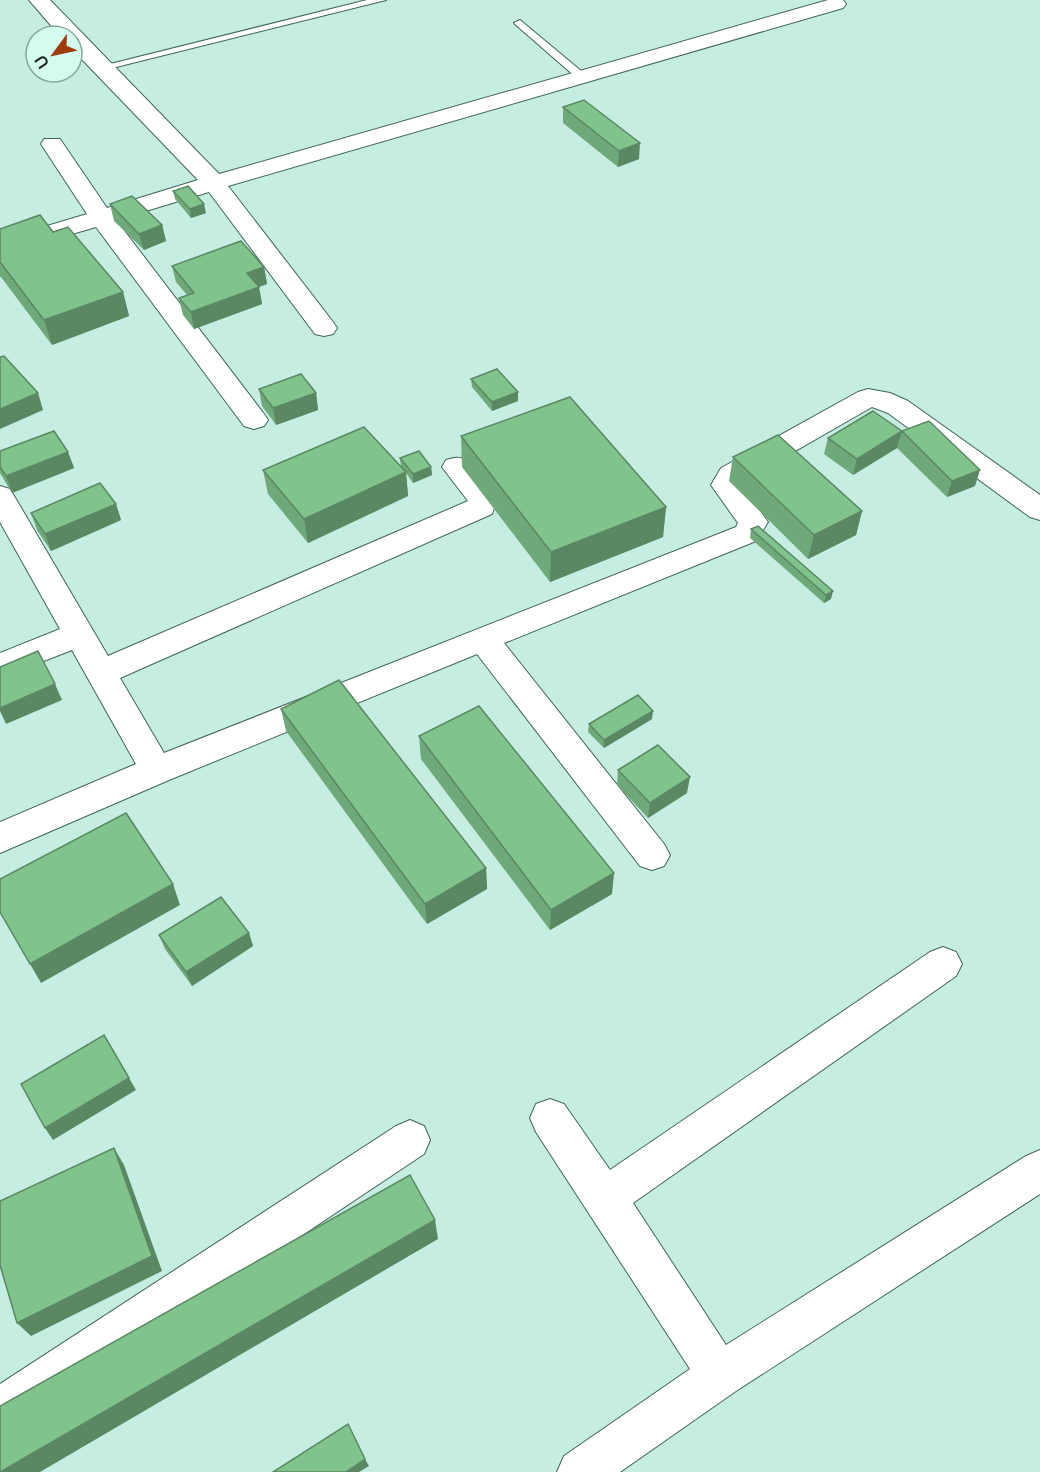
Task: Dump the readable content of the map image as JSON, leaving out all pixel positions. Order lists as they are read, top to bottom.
{
  "north": "bottom left"
}
